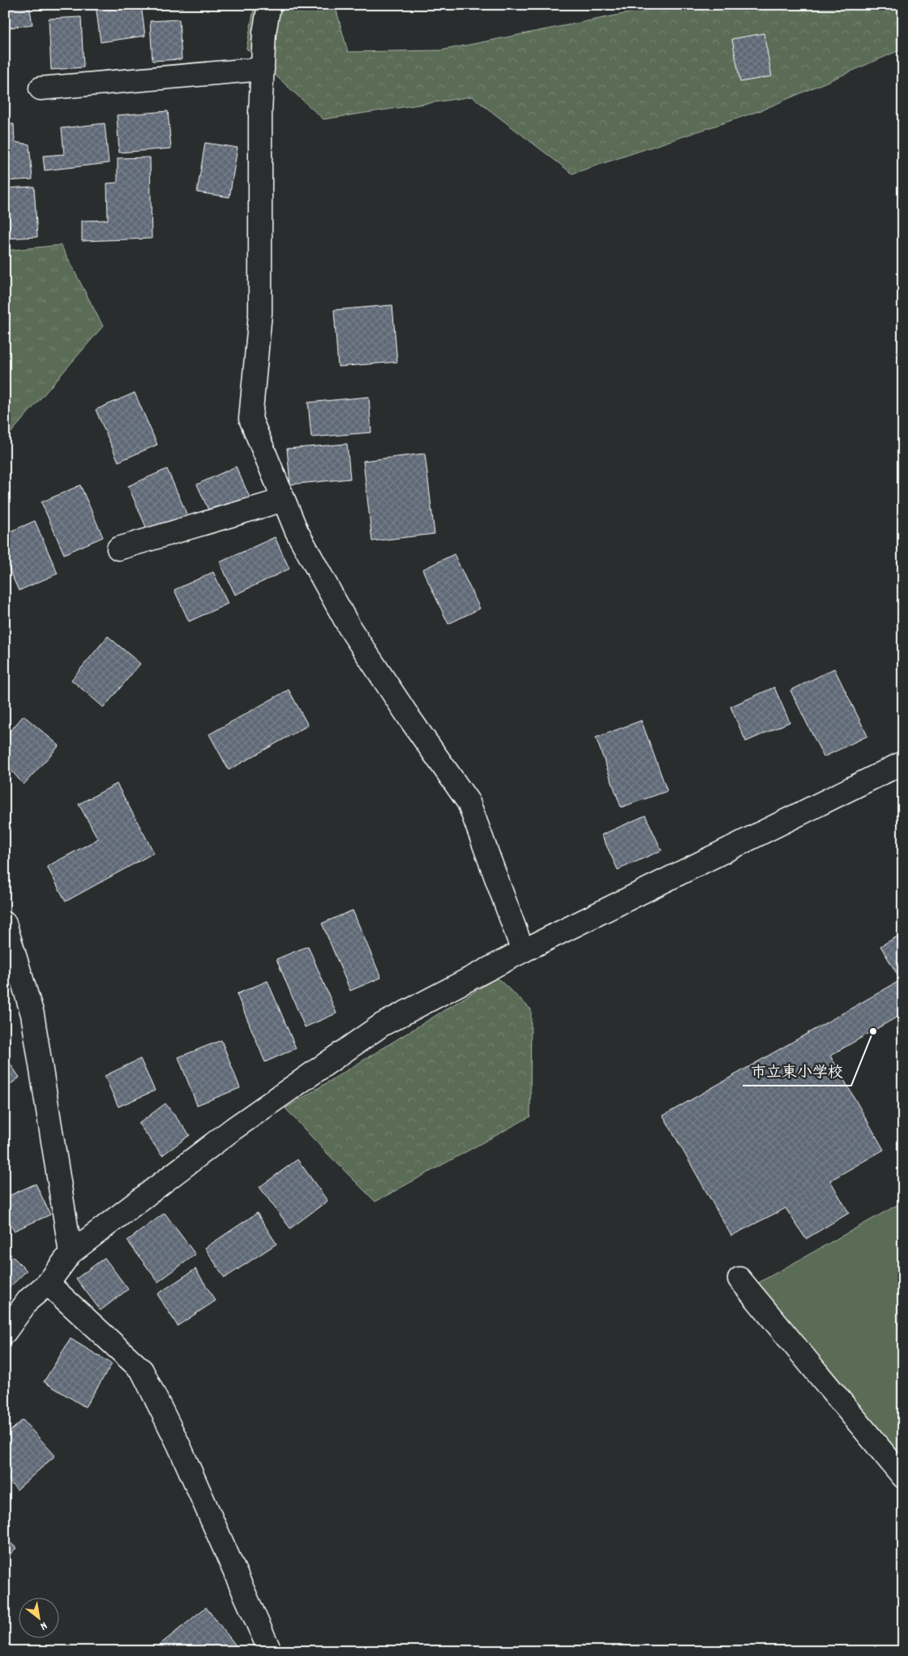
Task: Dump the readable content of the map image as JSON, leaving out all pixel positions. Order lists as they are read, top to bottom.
{
  "places": ["市立東小学校"],
  "north": "bottom right"
}
